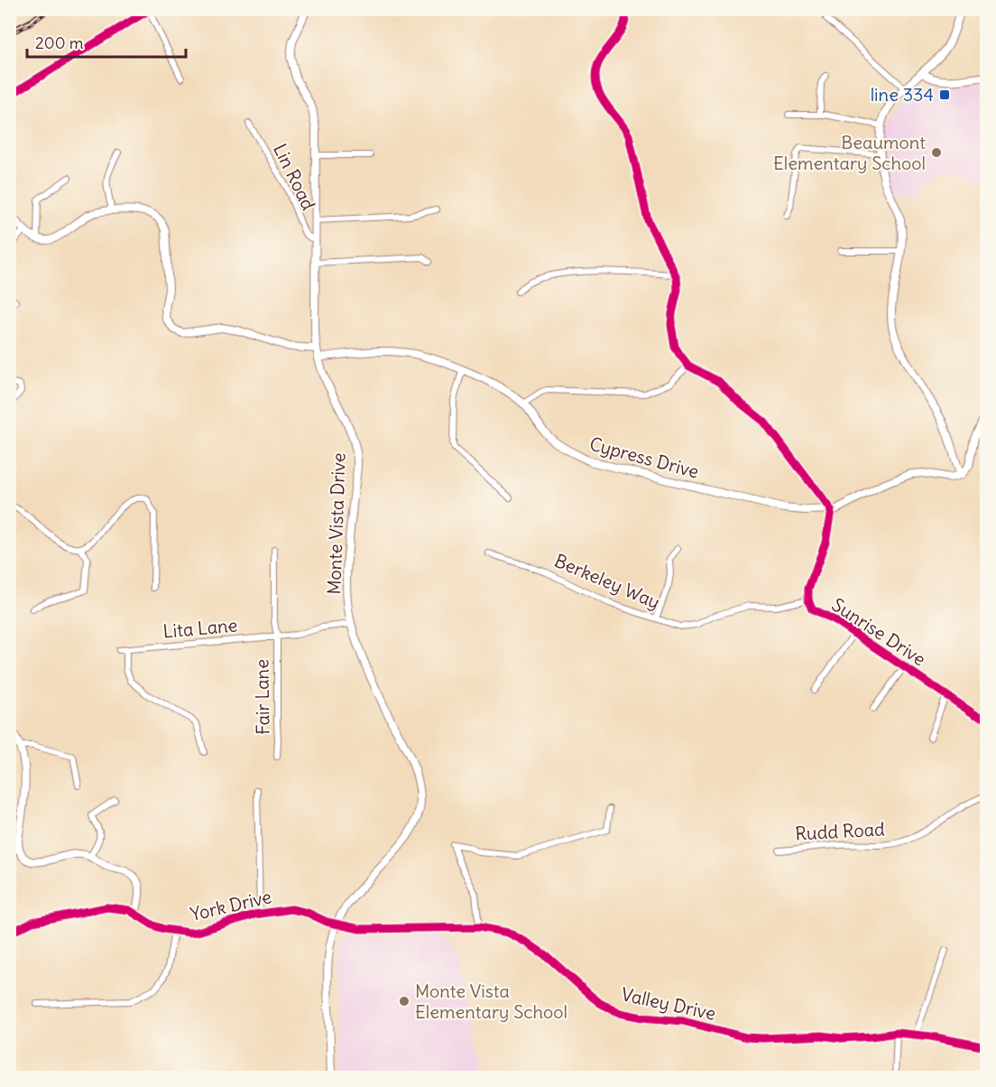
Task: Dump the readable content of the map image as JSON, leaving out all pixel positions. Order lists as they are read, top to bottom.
{
  "streets": {
    "main road": ["Cypress Drive", "Monte Vista Drive"],
    "street": [
      "Lin Road",
      "Berkeley Way",
      "Lita Lane",
      "Sunrise Drive",
      "Fair Lane",
      "Rudd Road",
      "York Drive",
      "Valley Drive"
    ]
  },
  "crossings": [
    ["Lin Road", "Monte Vista Drive"],
    ["Cypress Drive", "Monte Vista Drive"],
    ["Cypress Drive", "Sunrise Drive"],
    ["Monte Vista Drive", "Lita Lane"],
    ["Monte Vista Drive", "York Drive"],
    ["Monte Vista Drive", "Valley Drive"],
    ["Berkeley Way", "Sunrise Drive"],
    ["Lita Lane", "Fair Lane"],
    ["York Drive", "Valley Drive"]
  ],
  "places": {
    "transit": ["line 334"],
    "other": ["Beaumont Elementary School", "Monte Vista Elementary School"]
  },
  "scale_bar": "200 m"
}
